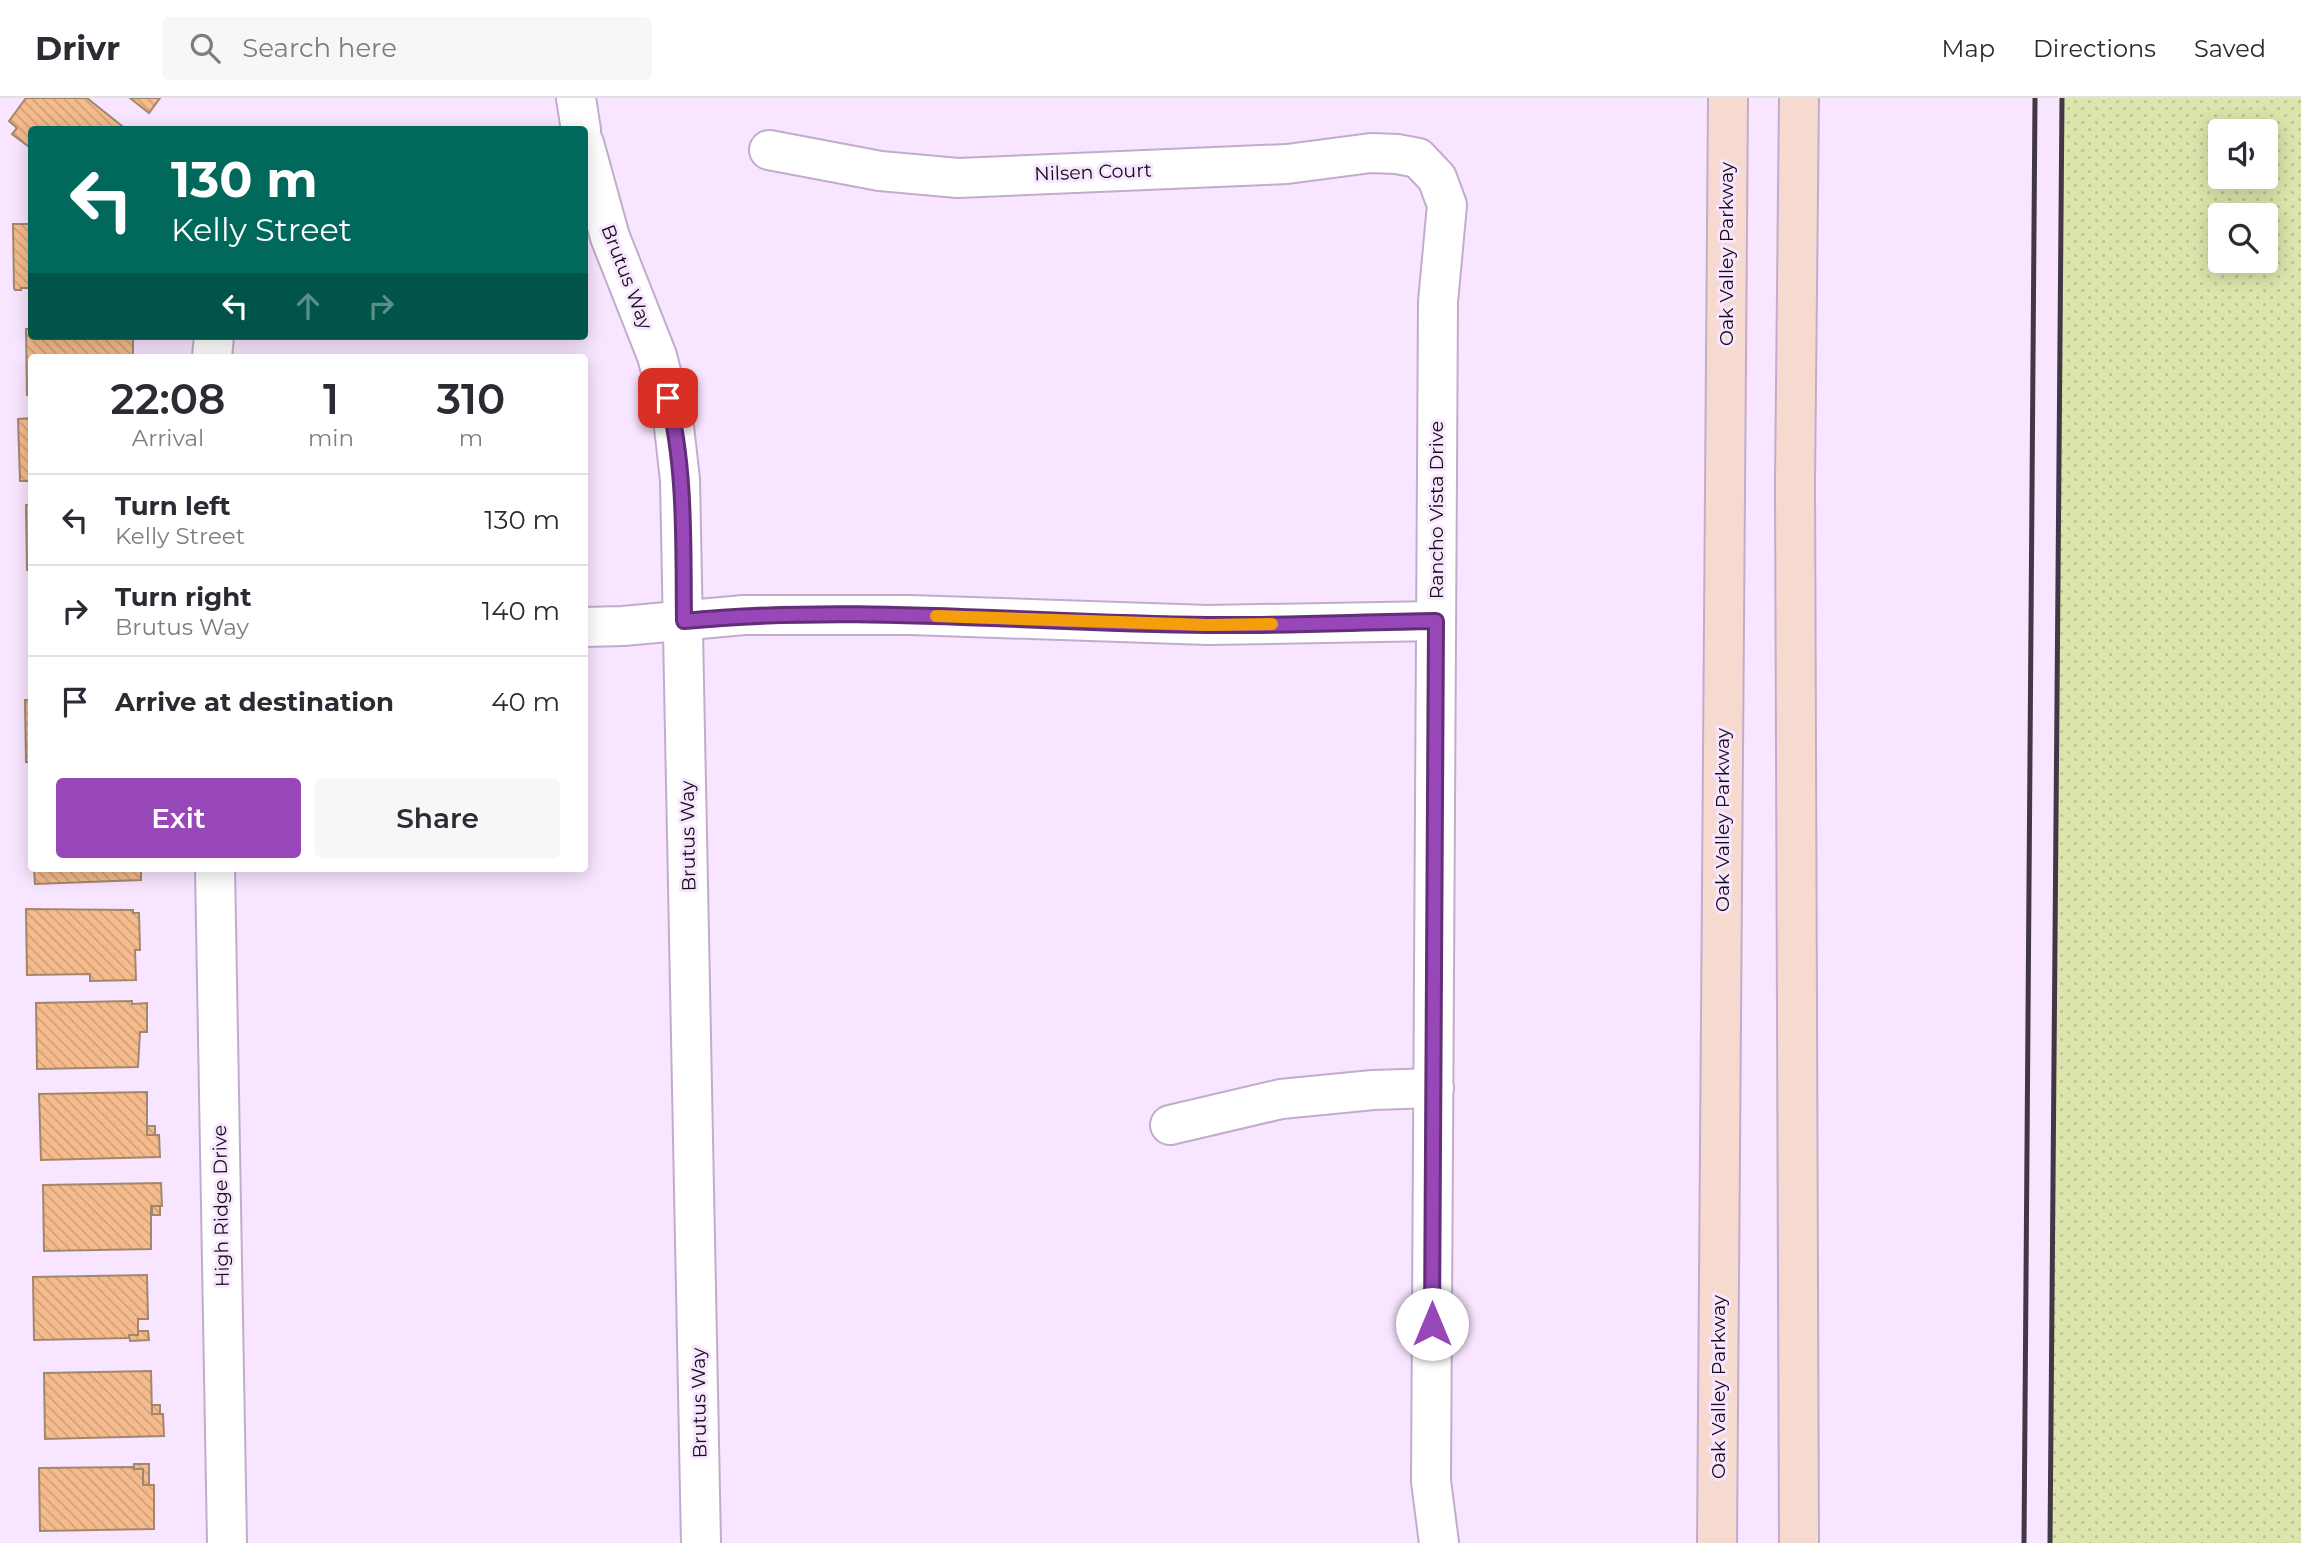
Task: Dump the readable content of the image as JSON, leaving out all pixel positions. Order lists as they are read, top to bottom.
{
  "streets": {
    "main road": ["Oak Valley Parkway"],
    "street": [
      "Nilsen Court",
      "Brutus Way",
      "Rancho Vista Drive",
      "High Ridge Drive"
    ]
  },
  "crossings": [
    ["Nilsen Court", "Rancho Vista Drive"]
  ],
  "page": {
    "header": "Drivr",
    "search": "Search here",
    "nav": ["Map", "Directions", "Saved"],
    "turn": ["130 m", "Kelly Street"],
    "eta": [
      "22:08",
      "Arrival",
      "1",
      "min",
      "310",
      "m"
    ],
    "list": [
      {
        "name": "Turn left",
        "note": "Kelly Street",
        "value": "130 m"
      },
      {
        "name": "Turn right",
        "note": "Brutus Way",
        "value": "140 m"
      },
      {
        "name": "Arrive at destination",
        "value": "40 m"
      }
    ],
    "buttons": ["Exit", "Share"]
  }
}
